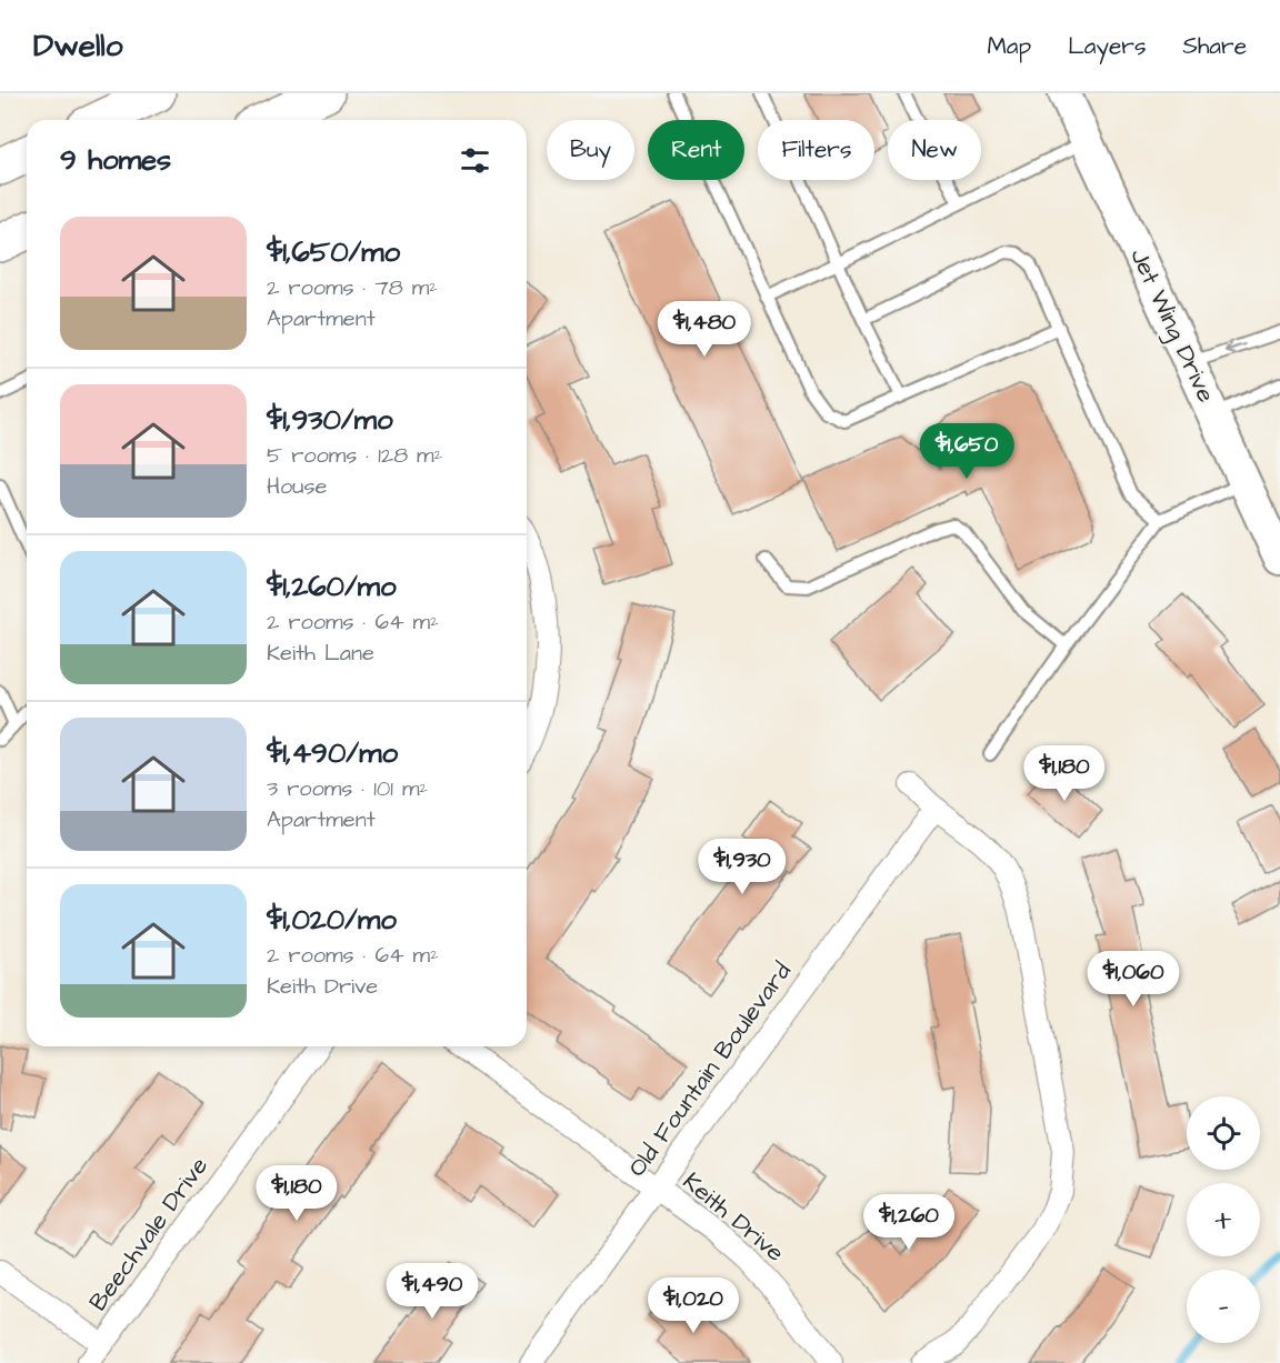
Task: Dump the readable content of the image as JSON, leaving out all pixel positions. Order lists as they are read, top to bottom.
{
  "streets": {
    "main road": ["Jet Wing Drive"],
    "street": ["Old Fountain Boulevard", "Keith Drive", "Beechvale Drive"]
  },
  "crossings": [
    ["Old Fountain Boulevard", "Keith Drive"]
  ],
  "page": {
    "header": "Dwello",
    "nav": ["Map", "Layers", "Share"],
    "chip": [
      "Buy",
      "Rent",
      "Filters",
      "New"
    ],
    "heading": "9 homes",
    "list": [
      {
        "name": "$1,650/mo",
        "note": "2 rooms · 78 m² · Apartment"
      },
      {
        "name": "$1,930/mo",
        "note": "5 rooms · 128 m² · House"
      },
      {
        "name": "$1,260/mo",
        "note": "2 rooms · 64 m² · Keith Lane"
      },
      {
        "name": "$1,490/mo",
        "note": "3 rooms · 101 m² · Apartment"
      },
      {
        "name": "$1,020/mo",
        "note": "2 rooms · 64 m² · Keith Drive"
      }
    ],
    "price": [
      "$1,480",
      "$1,650",
      "$1,180",
      "$1,930",
      "$1,060",
      "$1,180",
      "$1,260",
      "$1,490",
      "$1,020"
    ],
    "map_buttons": ["+", "−"]
  }
}
